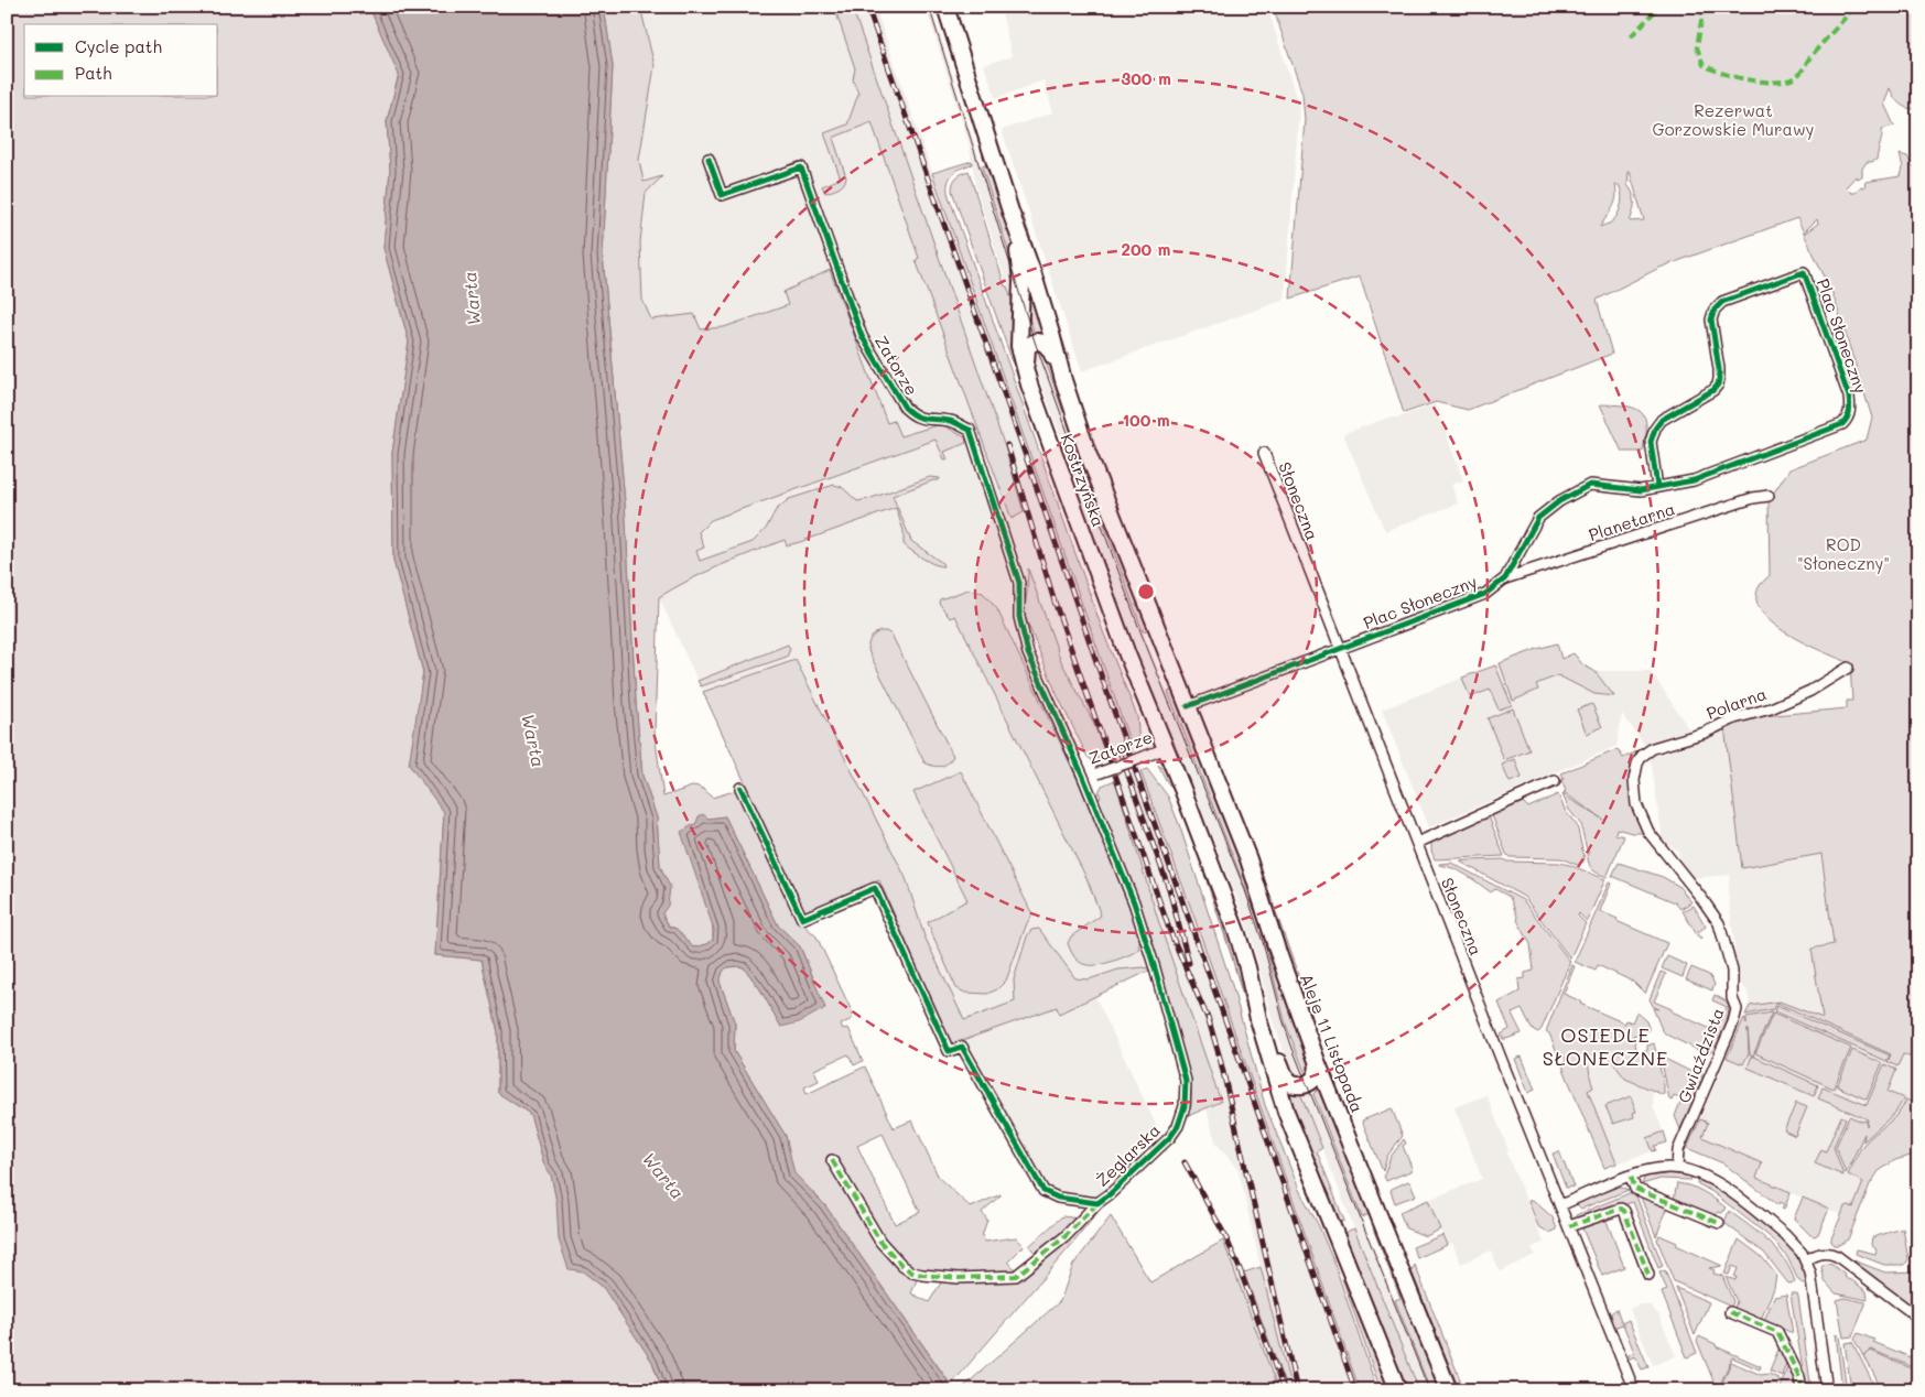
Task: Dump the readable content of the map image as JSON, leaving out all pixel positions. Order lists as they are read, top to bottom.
{
  "streets": {
    "main road": ["Kostrzyńska", "Aleje 11 Listopada"],
    "street": [
      "Plac Słoneczny",
      "Zatorze",
      "Słoneczna",
      "Planetarna",
      "Polarna",
      "Gwiaździsta",
      "Żeglarska"
    ]
  },
  "crossings": [
    ["Plac Słoneczny", "Kostrzyńska"],
    ["Plac Słoneczny", "Słoneczna"],
    ["Plac Słoneczny", "Planetarna"],
    ["Plac Słoneczny", "Aleje 11 Listopada"],
    ["Zatorze", "Kostrzyńska"],
    ["Zatorze", "Żeglarska"],
    ["Kostrzyńska", "Aleje 11 Listopada"],
    ["Polarna", "Gwiaździsta"]
  ],
  "districts": ["OSIEDLE SŁONECZNE"],
  "water": ["Warta"],
  "parks": ["Rezerwat Gorzowskie Murawy", "ROD \"Słoneczny\""],
  "legend": ["Cycle path", "Path"],
  "rings": ["300 m", "200 m", "100 m"]
}
